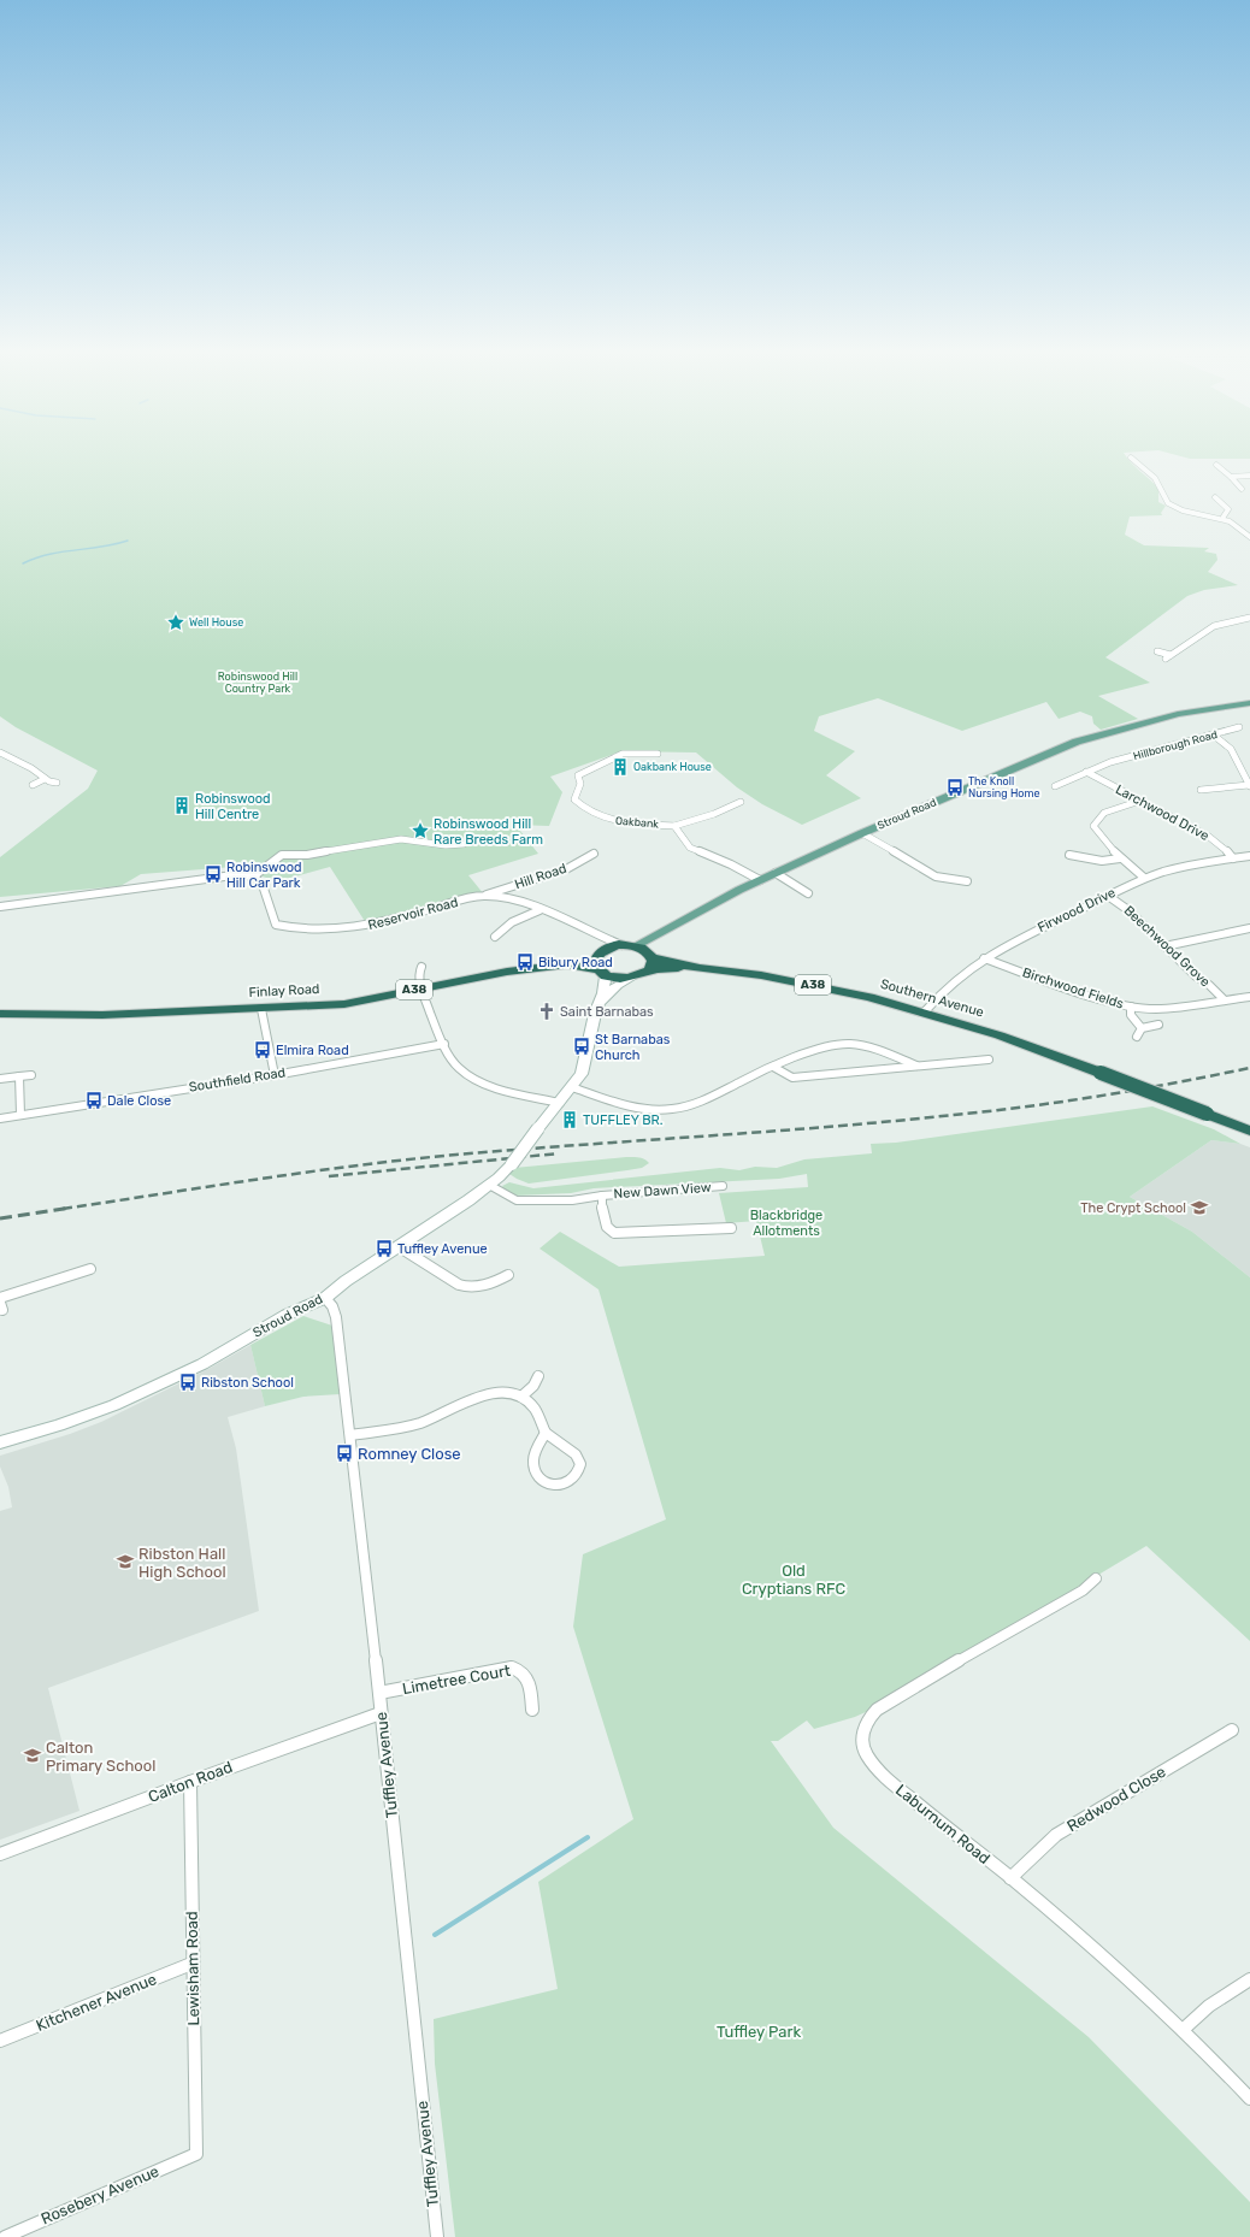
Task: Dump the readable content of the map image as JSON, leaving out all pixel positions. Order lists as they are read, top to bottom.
{
  "streets": {
    "highway": ["A38", "Finlay Road", "Southern Avenue"],
    "main road": ["Stroud Road"],
    "street": [
      "Hillborough Road",
      "Larchwood Drive",
      "Oakbank",
      "Hill Road",
      "Firwood Drive",
      "Reservoir Road",
      "Beechwood Grove",
      "Birchwood Fields",
      "Southfield Road",
      "New Dawn View",
      "Limetree Court",
      "Tuffley Avenue",
      "Calton Road",
      "Redwood Close",
      "Laburnum Road",
      "Lewisham Road",
      "Kitchener Avenue",
      "Rosebery Avenue"
    ]
  },
  "crossings": [
    ["Hillborough Road", "Larchwood Drive"],
    ["Larchwood Drive", "Firwood Drive"],
    ["Stroud Road", "Oakbank"],
    ["Stroud Road", "Reservoir Road"],
    ["Stroud Road", "A38"],
    ["Stroud Road", "Finlay Road"],
    ["Stroud Road", "New Dawn View"],
    ["Stroud Road", "Tuffley Avenue"],
    ["Hill Road", "Reservoir Road"],
    ["Firwood Drive", "Beechwood Grove"],
    ["Firwood Drive", "Birchwood Fields"],
    ["Firwood Drive", "Southern Avenue"],
    ["Reservoir Road", "A38"],
    ["Reservoir Road", "Finlay Road"],
    ["Beechwood Grove", "Birchwood Fields"],
    ["A38", "Finlay Road"],
    ["A38", "Southern Avenue"],
    ["Limetree Court", "Tuffley Avenue"],
    ["Tuffley Avenue", "Calton Road"],
    ["Calton Road", "Lewisham Road"],
    ["Redwood Close", "Laburnum Road"],
    ["Lewisham Road", "Kitchener Avenue"],
    ["Lewisham Road", "Rosebery Avenue"]
  ],
  "parks": [
    "Robinswood Hill Country Park",
    "Blackbridge Allotments",
    "Old Cryptians RFC",
    "Tuffley Park"
  ],
  "places": {
    "place": ["Well House", "Robinswood Hill Rare Breeds Farm"],
    "building": ["Oakbank House", "Robinswood Hill Centre", "TUFFLEY BR."],
    "bus stop": [
      "The Knoll Nursing Home",
      "Robinswood Hill Car Park",
      "Bibury Road",
      "St Barnabas Church",
      "Elmira Road",
      "Dale Close",
      "Tuffley Avenue",
      "Ribston School",
      "Romney Close"
    ],
    "church": ["Saint Barnabas"],
    "school or university": ["The Crypt School", "Ribston Hall High School", "Calton Primary School"]
  }
}
